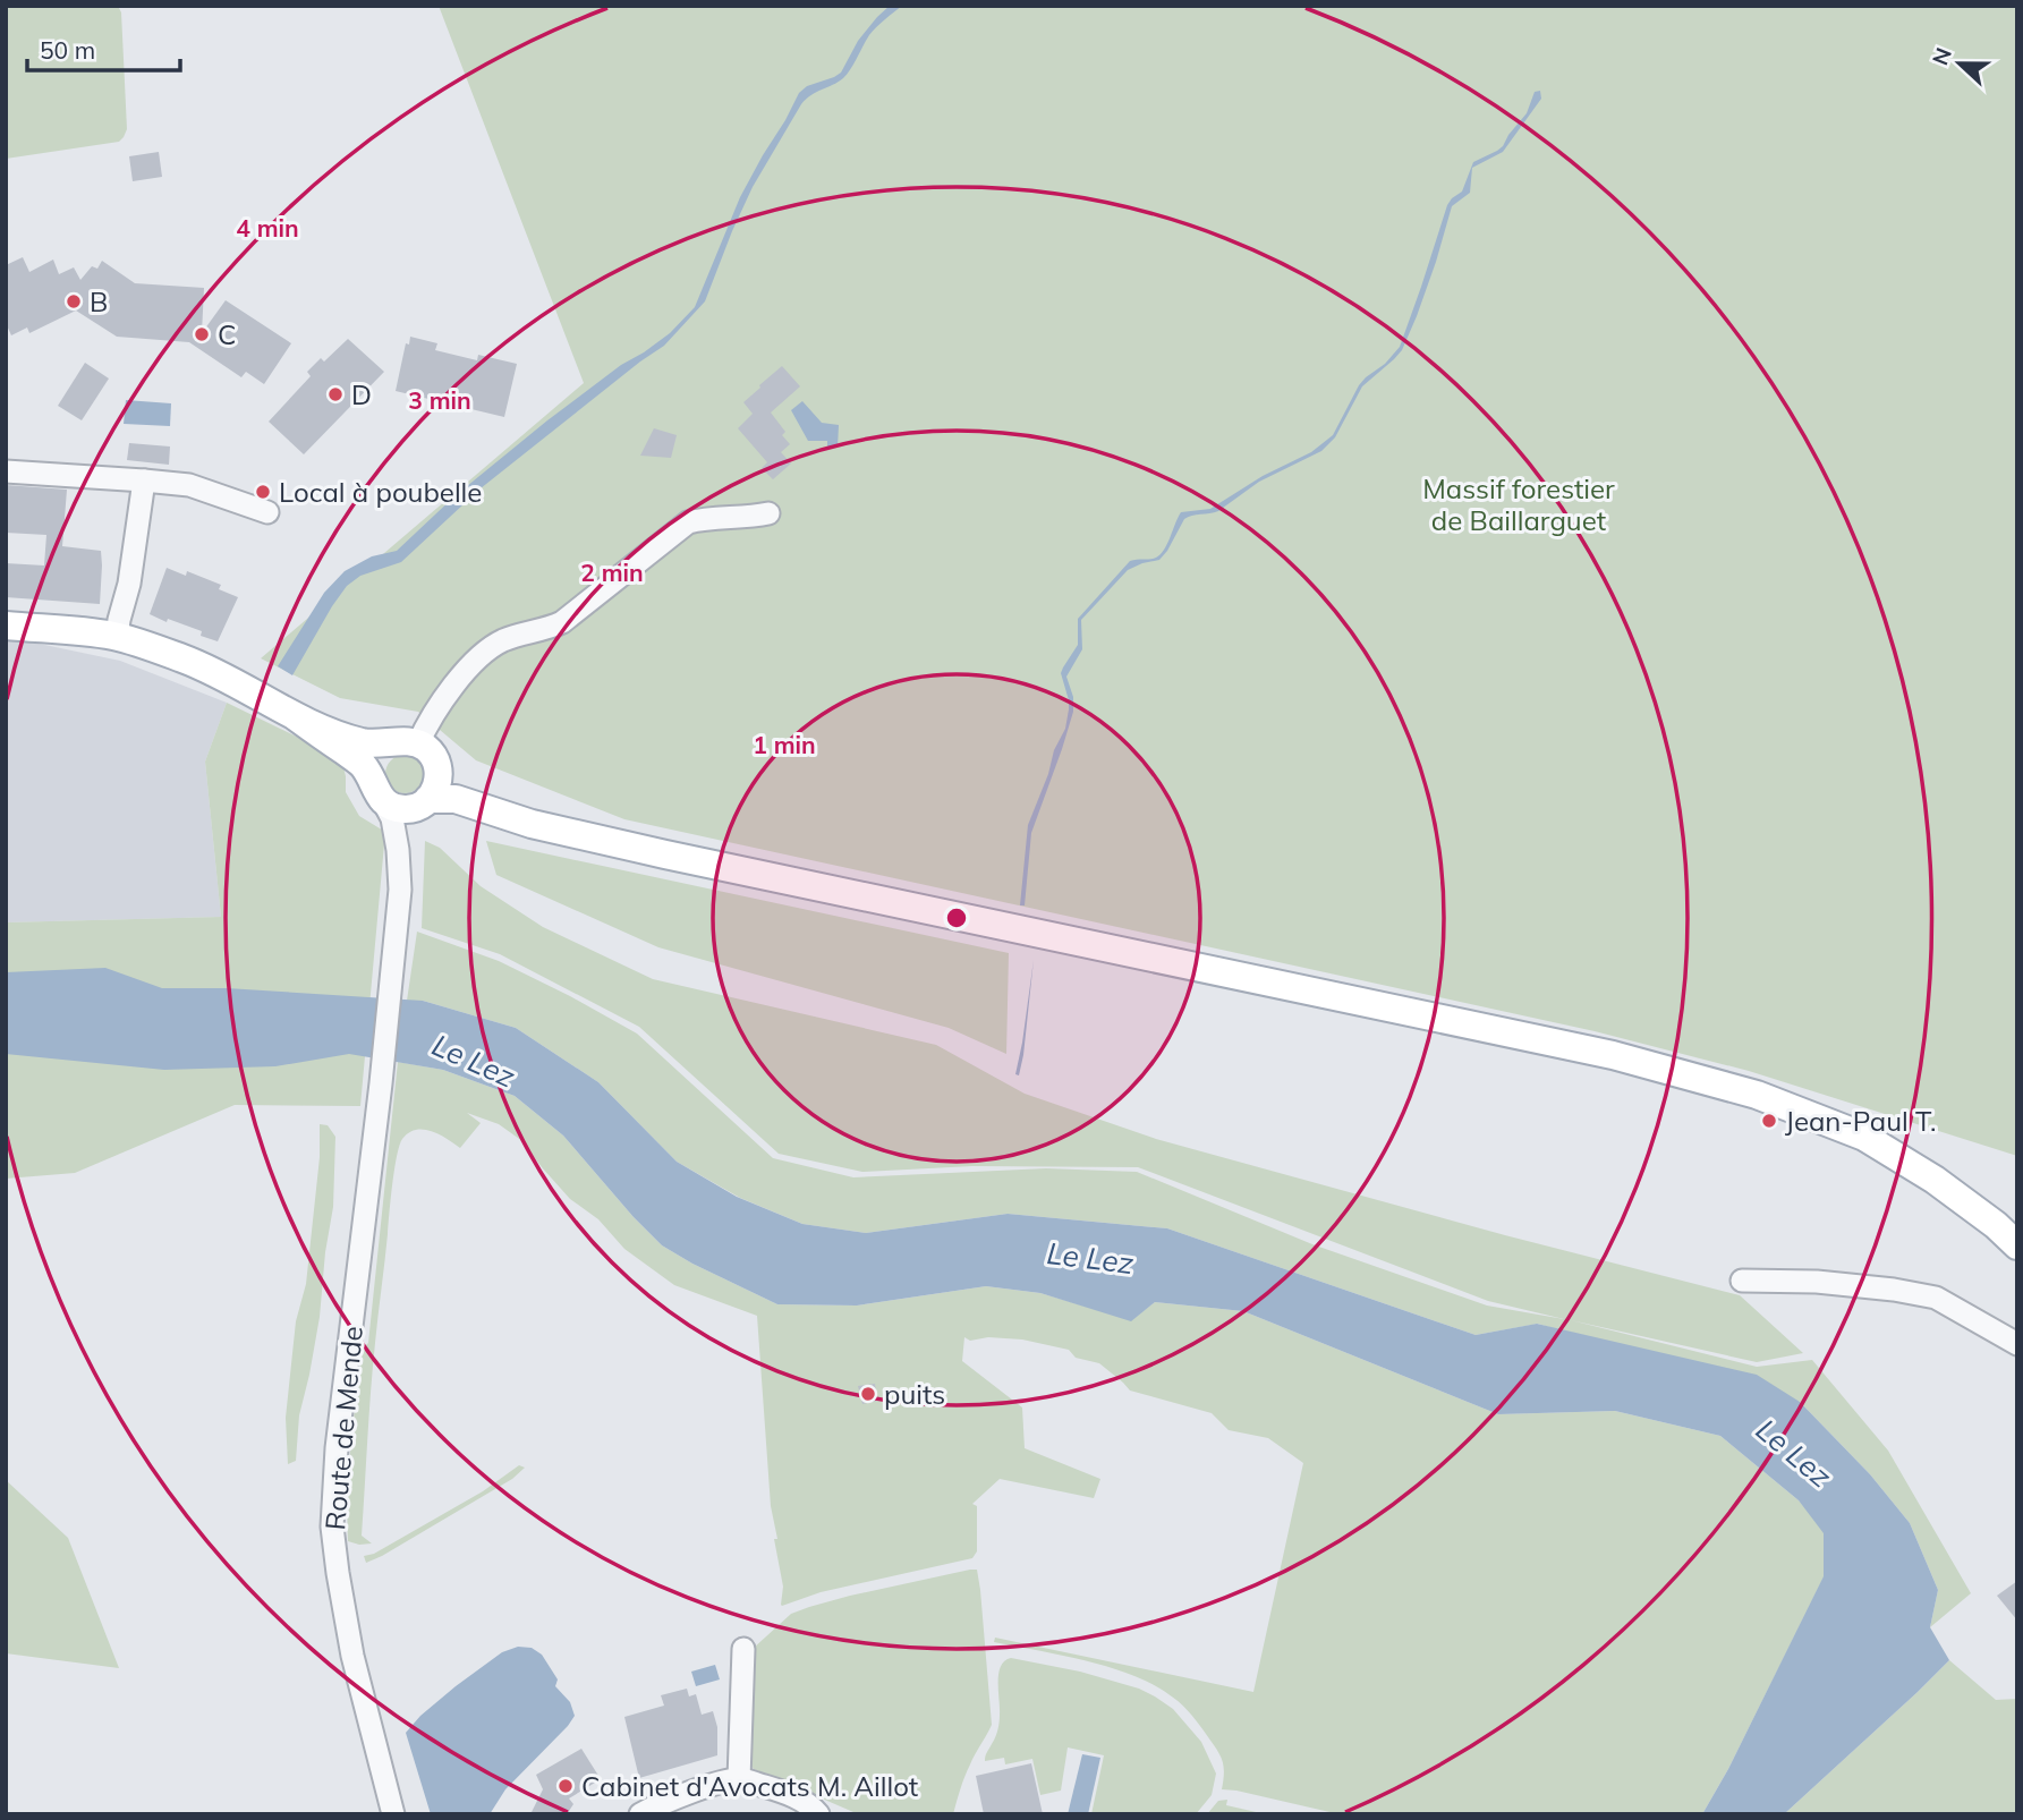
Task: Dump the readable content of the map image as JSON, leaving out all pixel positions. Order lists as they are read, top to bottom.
{
  "streets": {
    "street": ["Route de Mende"]
  },
  "water": ["Le Lez"],
  "parks": ["Massif forestier de Baillarguet"],
  "places": [
    "B",
    "C",
    "D",
    "Local à poubelle",
    "Jean-Paul T.",
    "puits",
    "Cabinet d'Avocats M. Aillot"
  ],
  "scale_bar": "50 m",
  "north": "left",
  "rings": [
    "4 min",
    "3 min",
    "2 min",
    "1 min"
  ]
}
